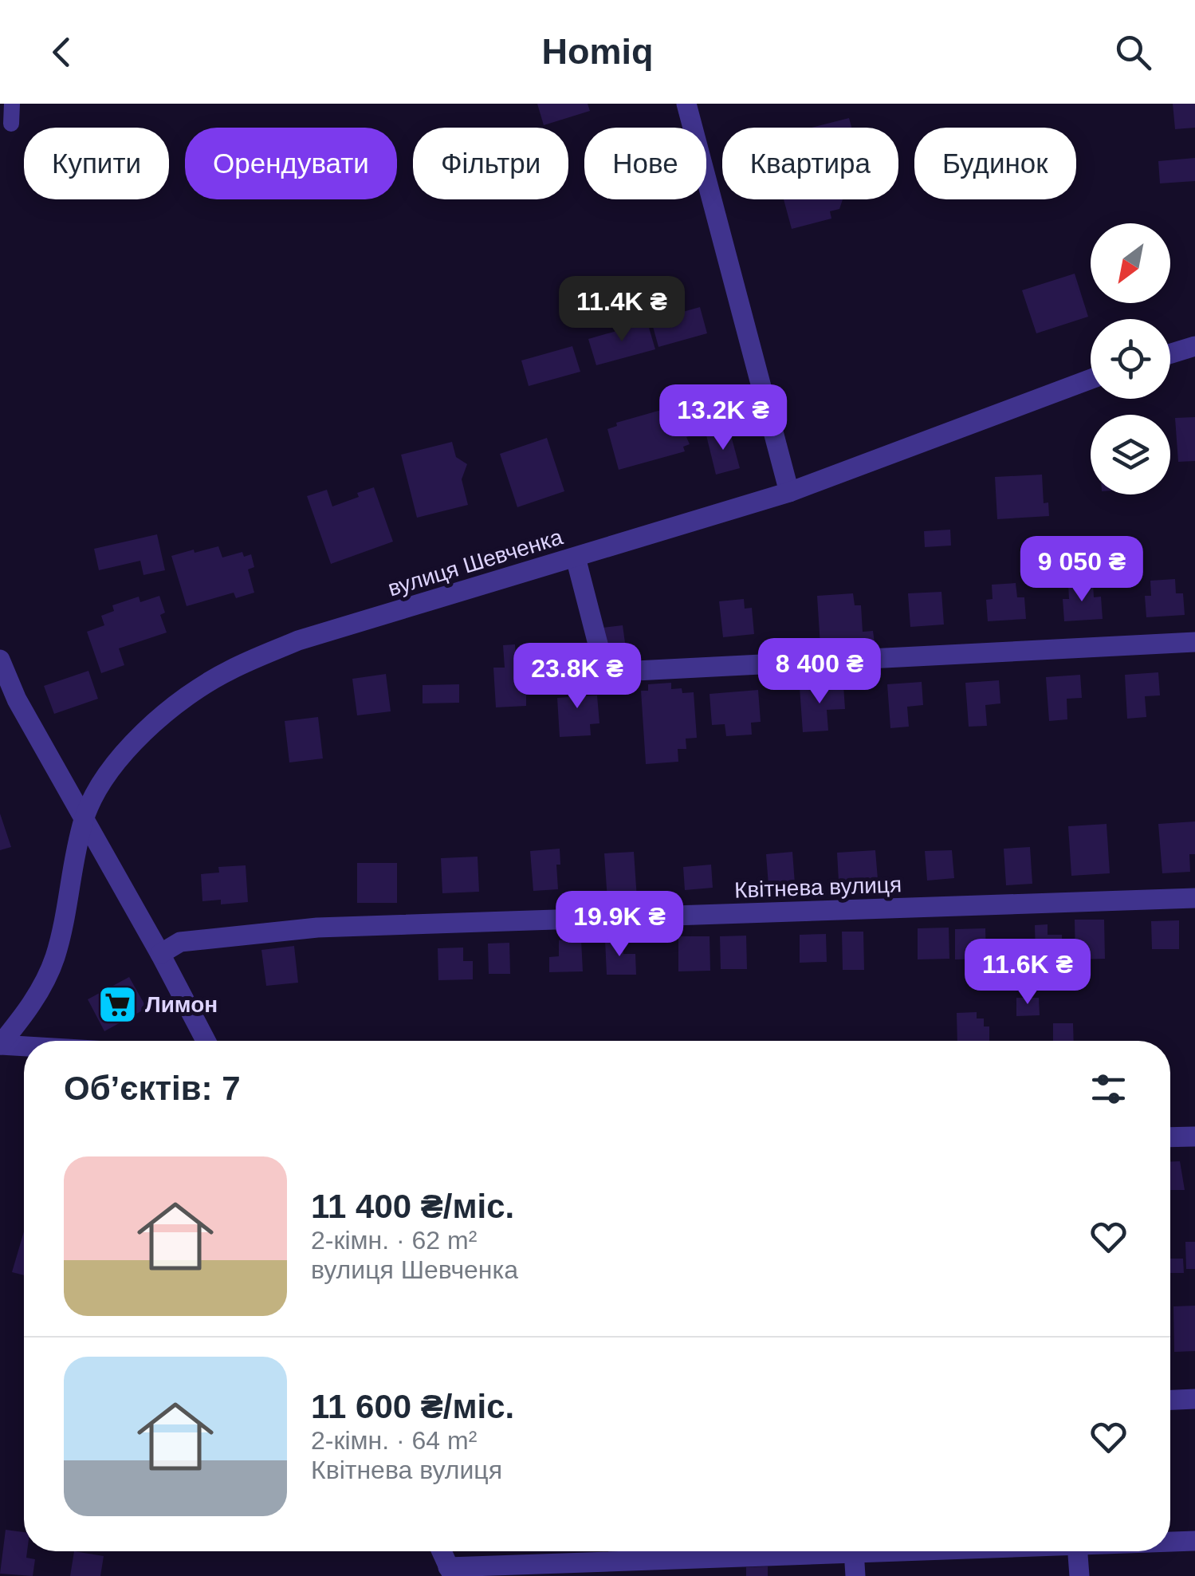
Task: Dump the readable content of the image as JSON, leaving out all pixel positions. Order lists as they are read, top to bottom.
{
  "streets": {
    "street": ["вулиця Шевченка", "Квітнева вулиця"]
  },
  "places": {
    "supermarket": ["Лимон"]
  },
  "north": "bottom left",
  "page": {
    "header": "Homiq",
    "chip": [
      "Купити",
      "Орендувати",
      "Фільтри",
      "Нове",
      "Квартира",
      "Будинок"
    ],
    "price": [
      "11.4K ₴",
      "13.2K ₴",
      "9 050 ₴",
      "8 400 ₴",
      "23.8K ₴",
      "19.9K ₴",
      "11.6K ₴"
    ],
    "heading": "Об’єктів: 7",
    "list": [
      {
        "name": "11 400 ₴/міс.",
        "note": "2-кімн. · 62 m² · вулиця Шевченка"
      },
      {
        "name": "11 600 ₴/міс.",
        "note": "2-кімн. · 64 m² · Квітнева вулиця"
      }
    ]
  }
}
